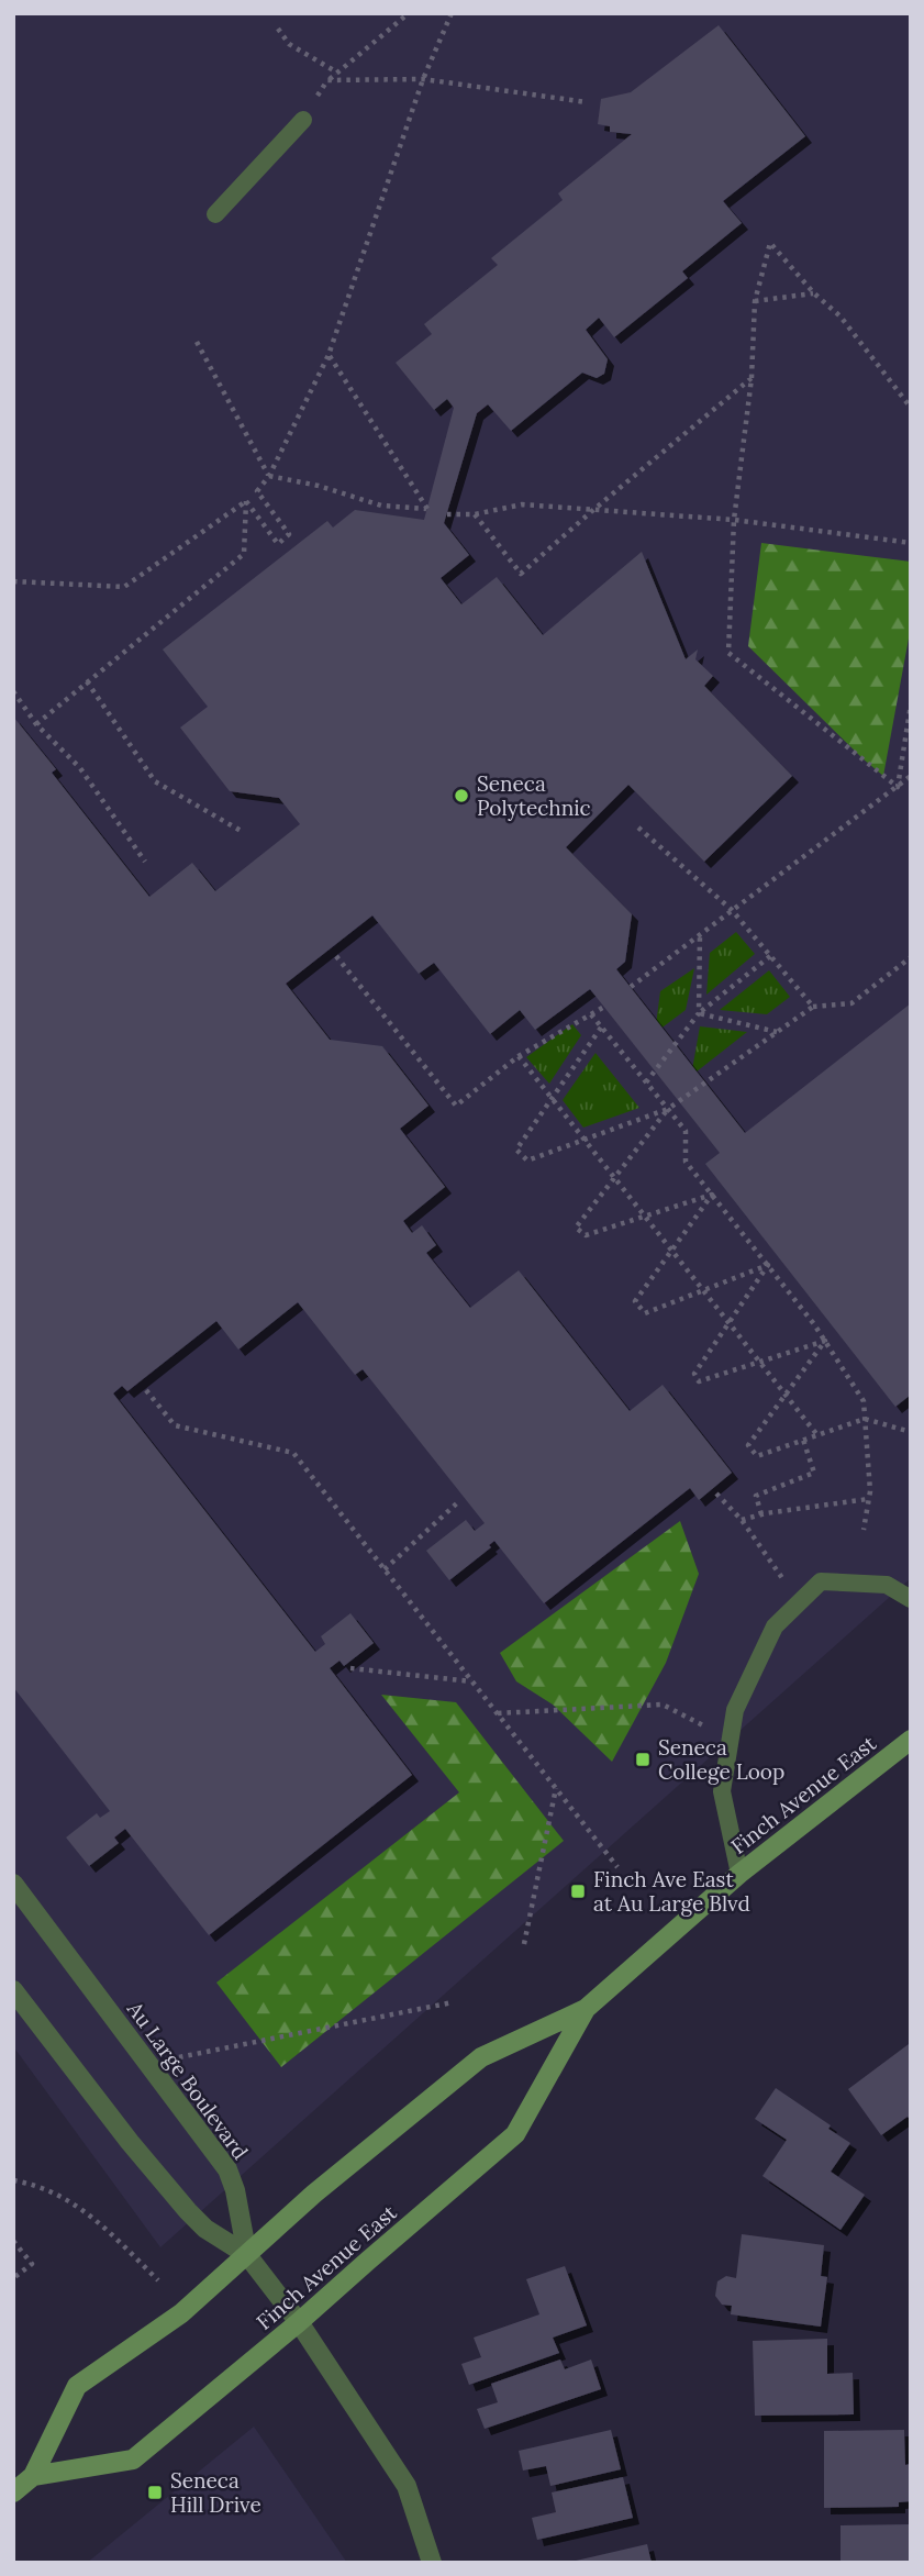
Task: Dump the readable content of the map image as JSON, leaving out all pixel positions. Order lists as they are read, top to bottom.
{
  "streets": {
    "main road": ["Finch Avenue East"],
    "street": ["Au Large Boulevard"]
  },
  "crossings": [
    ["Finch Avenue East", "Au Large Boulevard"]
  ],
  "places": {
    "other": ["Seneca Polytechnic"],
    "transit": ["Seneca College Loop", "Finch Ave East at Au Large Blvd", "Seneca Hill Drive"]
  }
}
